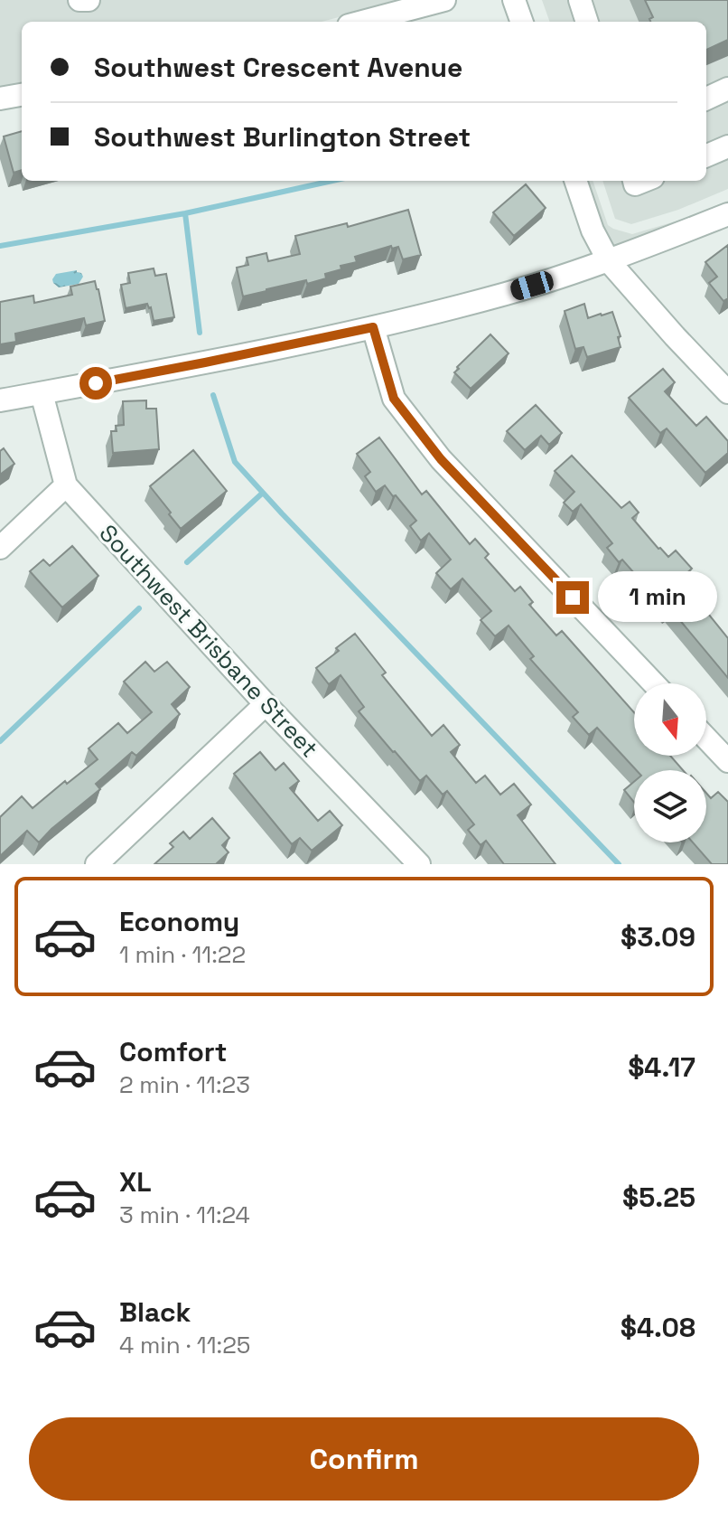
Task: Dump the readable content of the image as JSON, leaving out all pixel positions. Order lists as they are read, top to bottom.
{
  "streets": {
    "street": ["Southwest Brisbane Street"]
  },
  "north": "bottom",
  "page": {
    "banner": ["Southwest Crescent Avenue", "Southwest Burlington Street"],
    "bubble": "1 min",
    "list": [
      {
        "name": "Economy",
        "note": "1 min · 11:22",
        "value": "$3.09"
      },
      {
        "name": "Comfort",
        "note": "2 min · 11:23",
        "value": "$4.17"
      },
      {
        "name": "XL",
        "note": "3 min · 11:24",
        "value": "$5.25"
      },
      {
        "name": "Black",
        "note": "4 min · 11:25",
        "value": "$4.08"
      }
    ],
    "buttons": "Confirm"
  }
}
